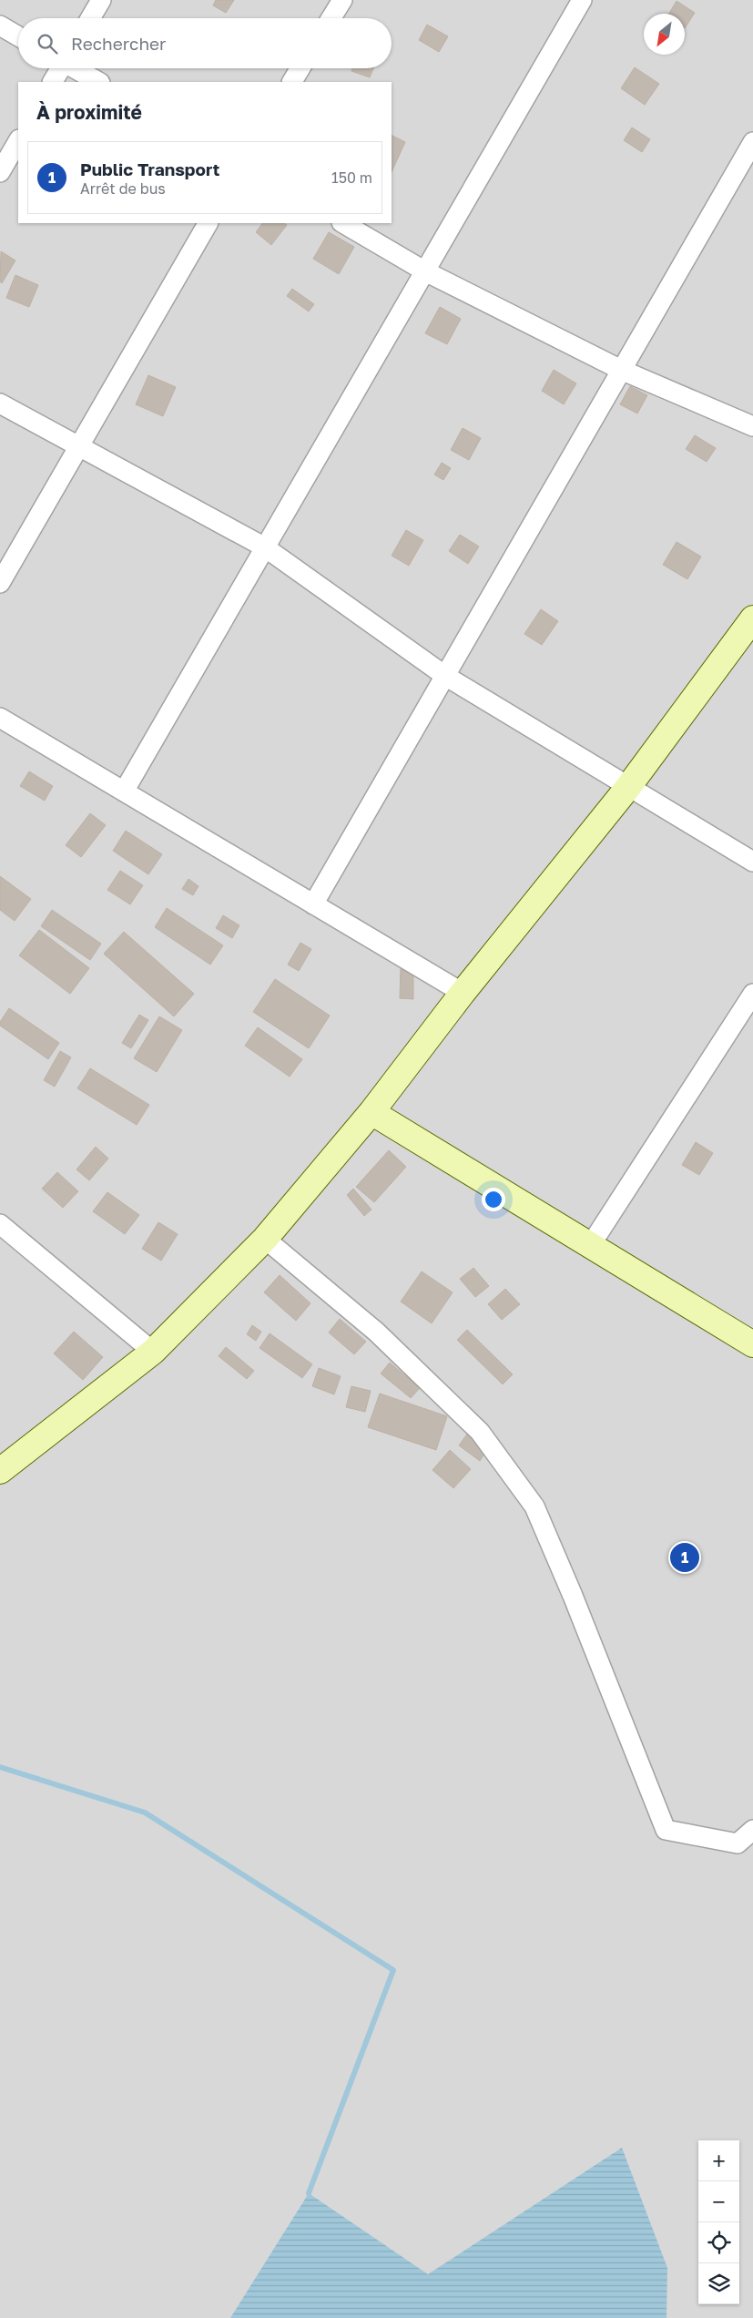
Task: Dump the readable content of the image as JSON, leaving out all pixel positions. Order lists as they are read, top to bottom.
{
  "north": "bottom left",
  "page": {
    "search": "Rechercher",
    "heading": "À proximité",
    "list": [
      {
        "mark": "1",
        "name": "Public Transport",
        "note": "Arrêt de bus",
        "value": "150 m"
      }
    ],
    "pins": "1",
    "map_buttons": ["+", "−"]
  }
}
